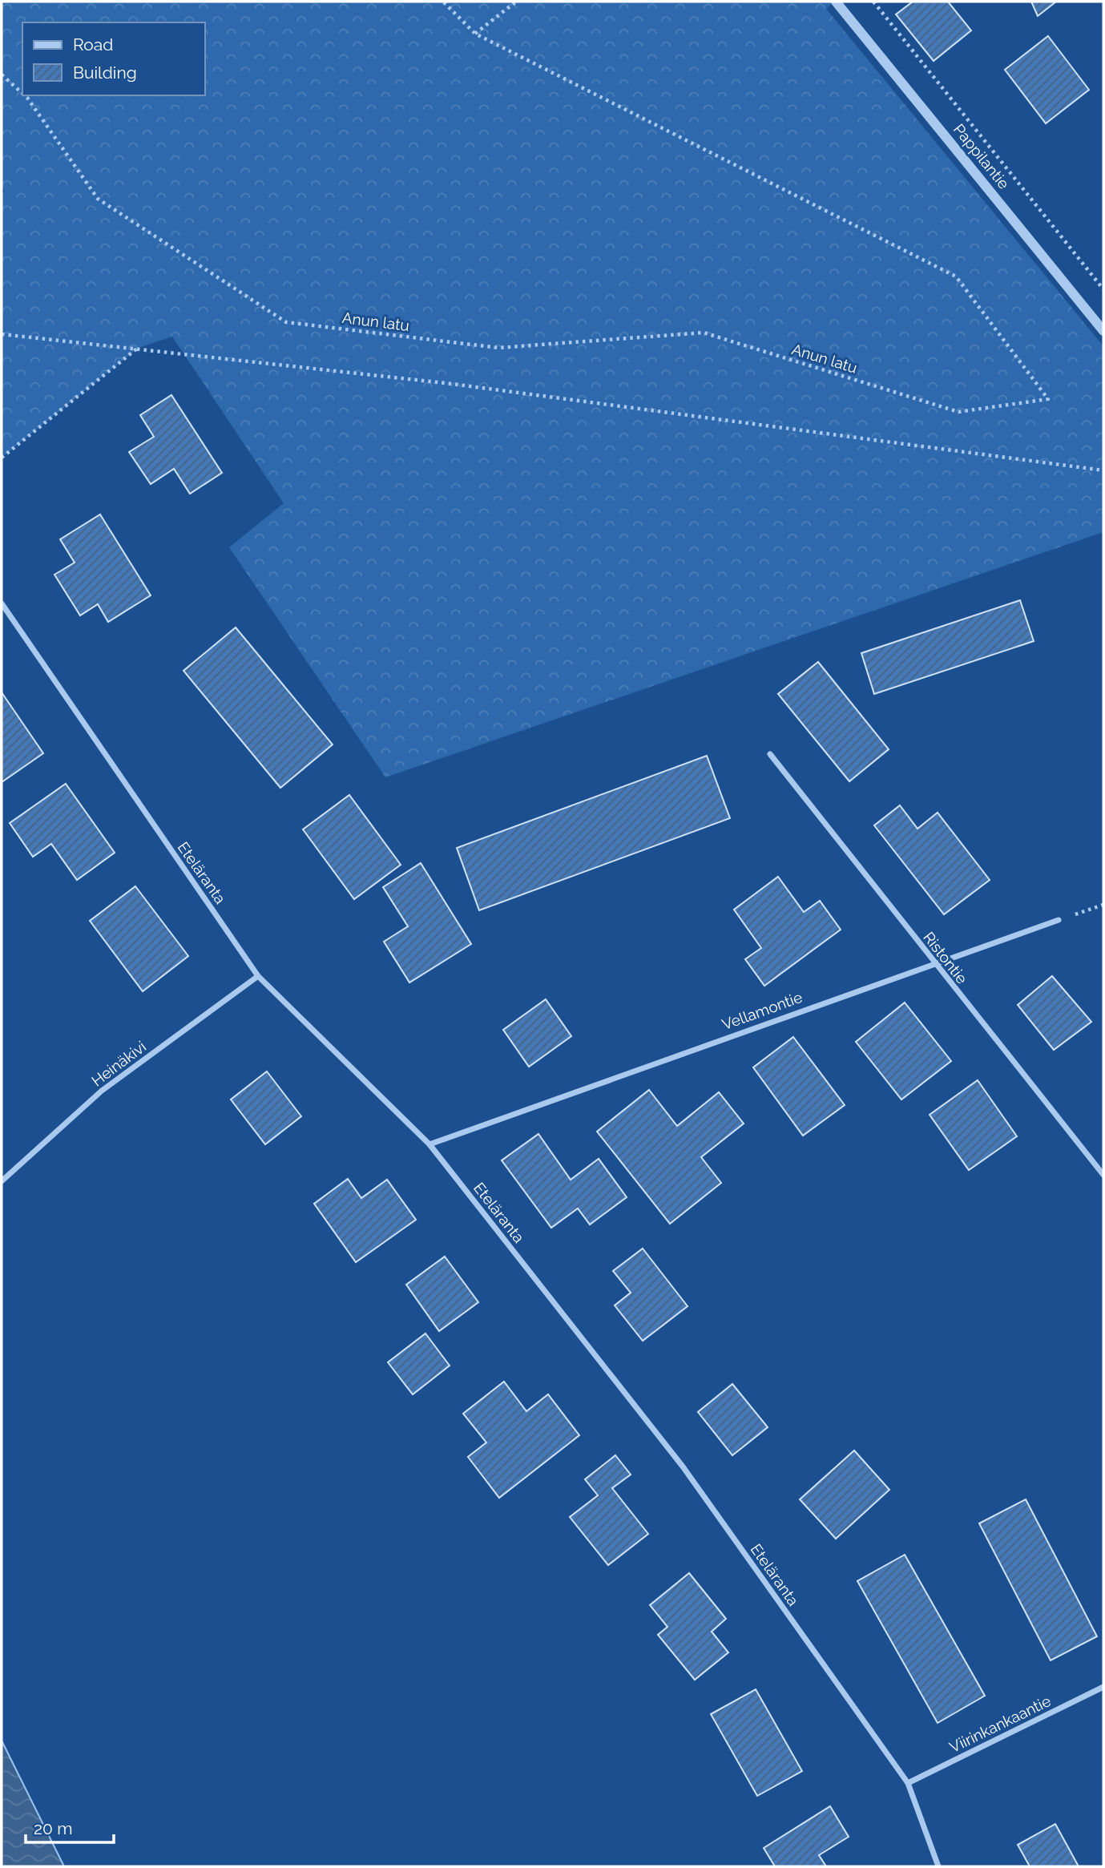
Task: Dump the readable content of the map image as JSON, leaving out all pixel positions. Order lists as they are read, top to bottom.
{
  "streets": {
    "street": [
      "Pappilantie",
      "Eteläranta",
      "Ristontie",
      "Vellamontie",
      "Heinäkivi",
      "Viirinkankaantie"
    ],
    "path": ["Anun latu"]
  },
  "crossings": [
    ["Eteläranta", "Vellamontie"],
    ["Eteläranta", "Heinäkivi"],
    ["Eteläranta", "Viirinkankaantie"],
    ["Ristontie", "Vellamontie"]
  ],
  "legend": ["Road", "Building"],
  "scale_bar": "20 m"
}
